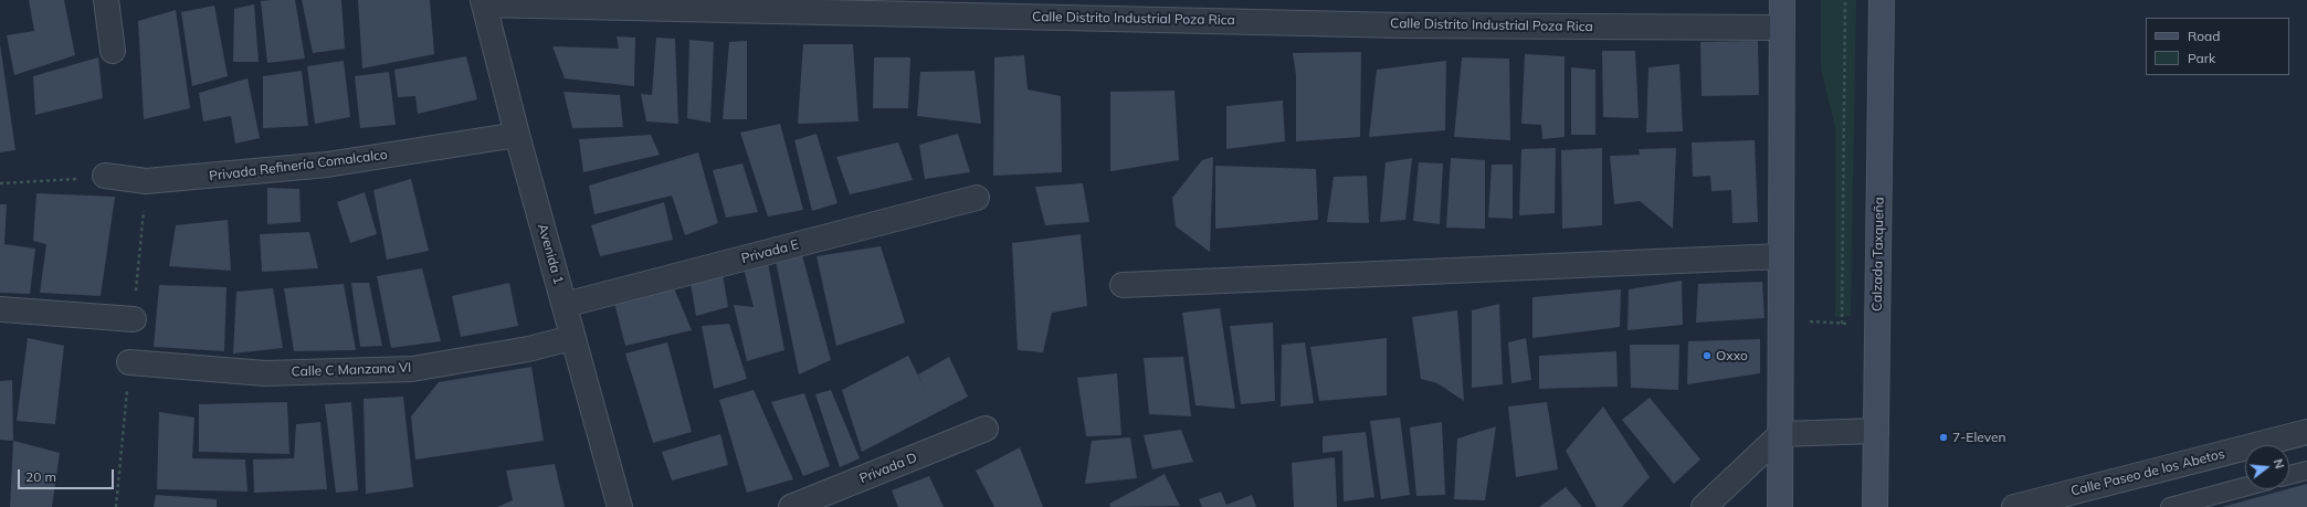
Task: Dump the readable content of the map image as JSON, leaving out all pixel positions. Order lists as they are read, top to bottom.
{
  "streets": {
    "main road": ["Calzada Taxqueña"],
    "street": [
      "Calle Distrito Industrial Poza Rica",
      "Privada Refinería Comalcalco",
      "Privada E",
      "Avenida 1",
      "Calle C Manzana VI",
      "Privada D",
      "Calle Paseo de los Abetos"
    ]
  },
  "crossings": [
    ["Calle Distrito Industrial Poza Rica", "Avenida 1"],
    ["Privada Refinería Comalcalco", "Avenida 1"],
    ["Privada E", "Avenida 1"],
    ["Avenida 1", "Calle C Manzana VI"]
  ],
  "places": ["Oxxo", "7-Eleven"],
  "legend": ["Road", "Park"],
  "scale_bar": "20 m",
  "north": "right"
}
